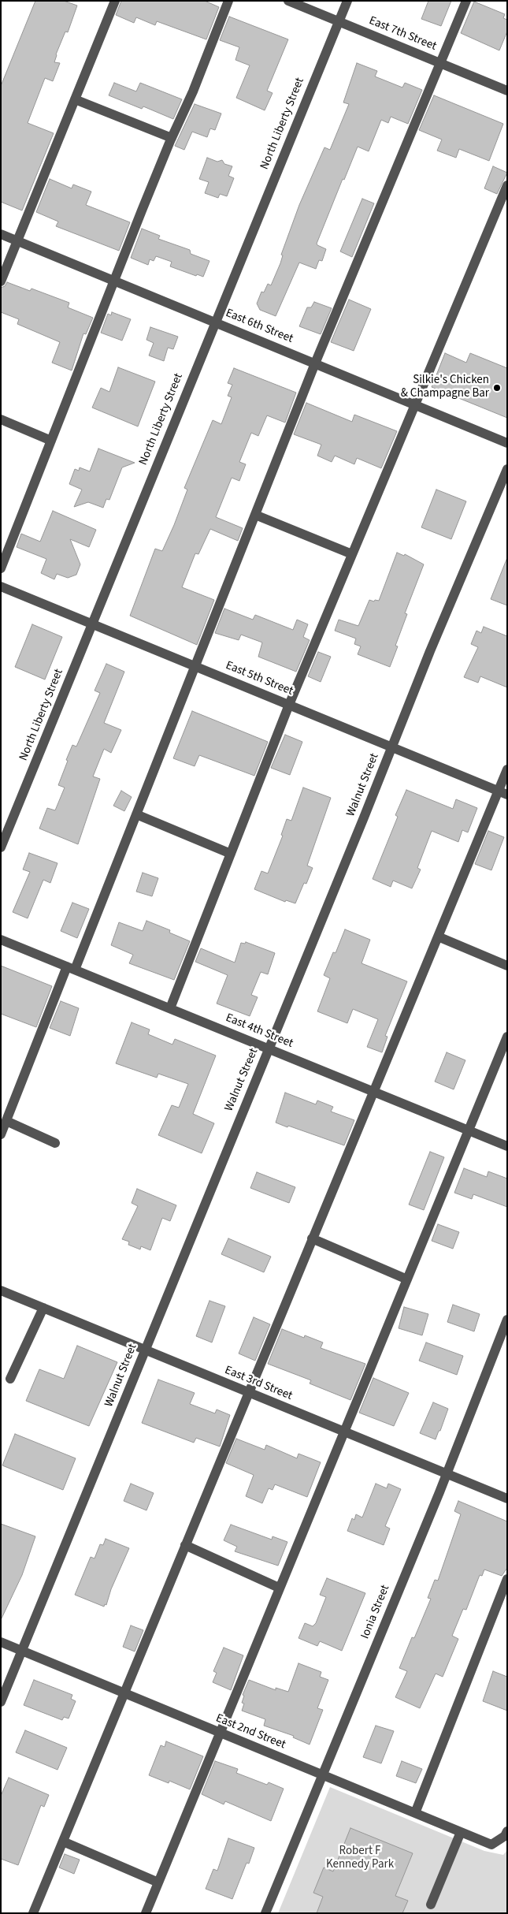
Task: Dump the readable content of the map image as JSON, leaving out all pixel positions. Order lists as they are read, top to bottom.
{
  "streets": {
    "street": [
      "East 7th Street",
      "North Liberty Street",
      "East 6th Street",
      "East 5th Street",
      "Walnut Street",
      "East 4th Street",
      "East 3rd Street",
      "Ionia Street",
      "East 2nd Street"
    ]
  },
  "crossings": [
    ["East 7th Street", "North Liberty Street"],
    ["North Liberty Street", "East 6th Street"],
    ["North Liberty Street", "East 5th Street"],
    ["East 5th Street", "Walnut Street"],
    ["Walnut Street", "East 4th Street"],
    ["Walnut Street", "East 3rd Street"],
    ["Walnut Street", "East 2nd Street"],
    ["East 3rd Street", "Ionia Street"],
    ["Ionia Street", "East 2nd Street"]
  ],
  "parks": ["Robert F Kennedy Park"],
  "places": ["Silkie's Chicken & Champagne Bar"]
}
